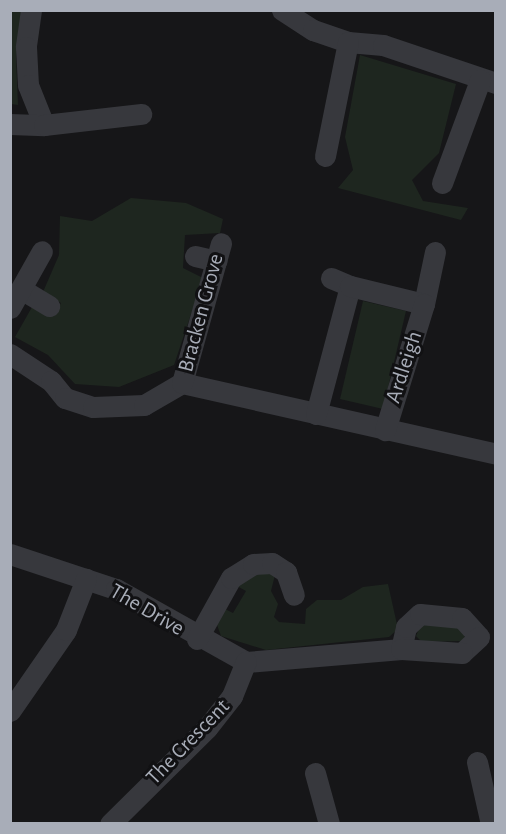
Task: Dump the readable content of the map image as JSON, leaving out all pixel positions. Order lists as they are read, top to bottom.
{
  "streets": {
    "street": [
      "Bracken Grove",
      "Ardleigh",
      "The Drive",
      "The Crescent"
    ]
  },
  "crossings": [
    ["Bracken Grove", "Ardleigh"],
    ["The Drive", "The Crescent"]
  ]
}
